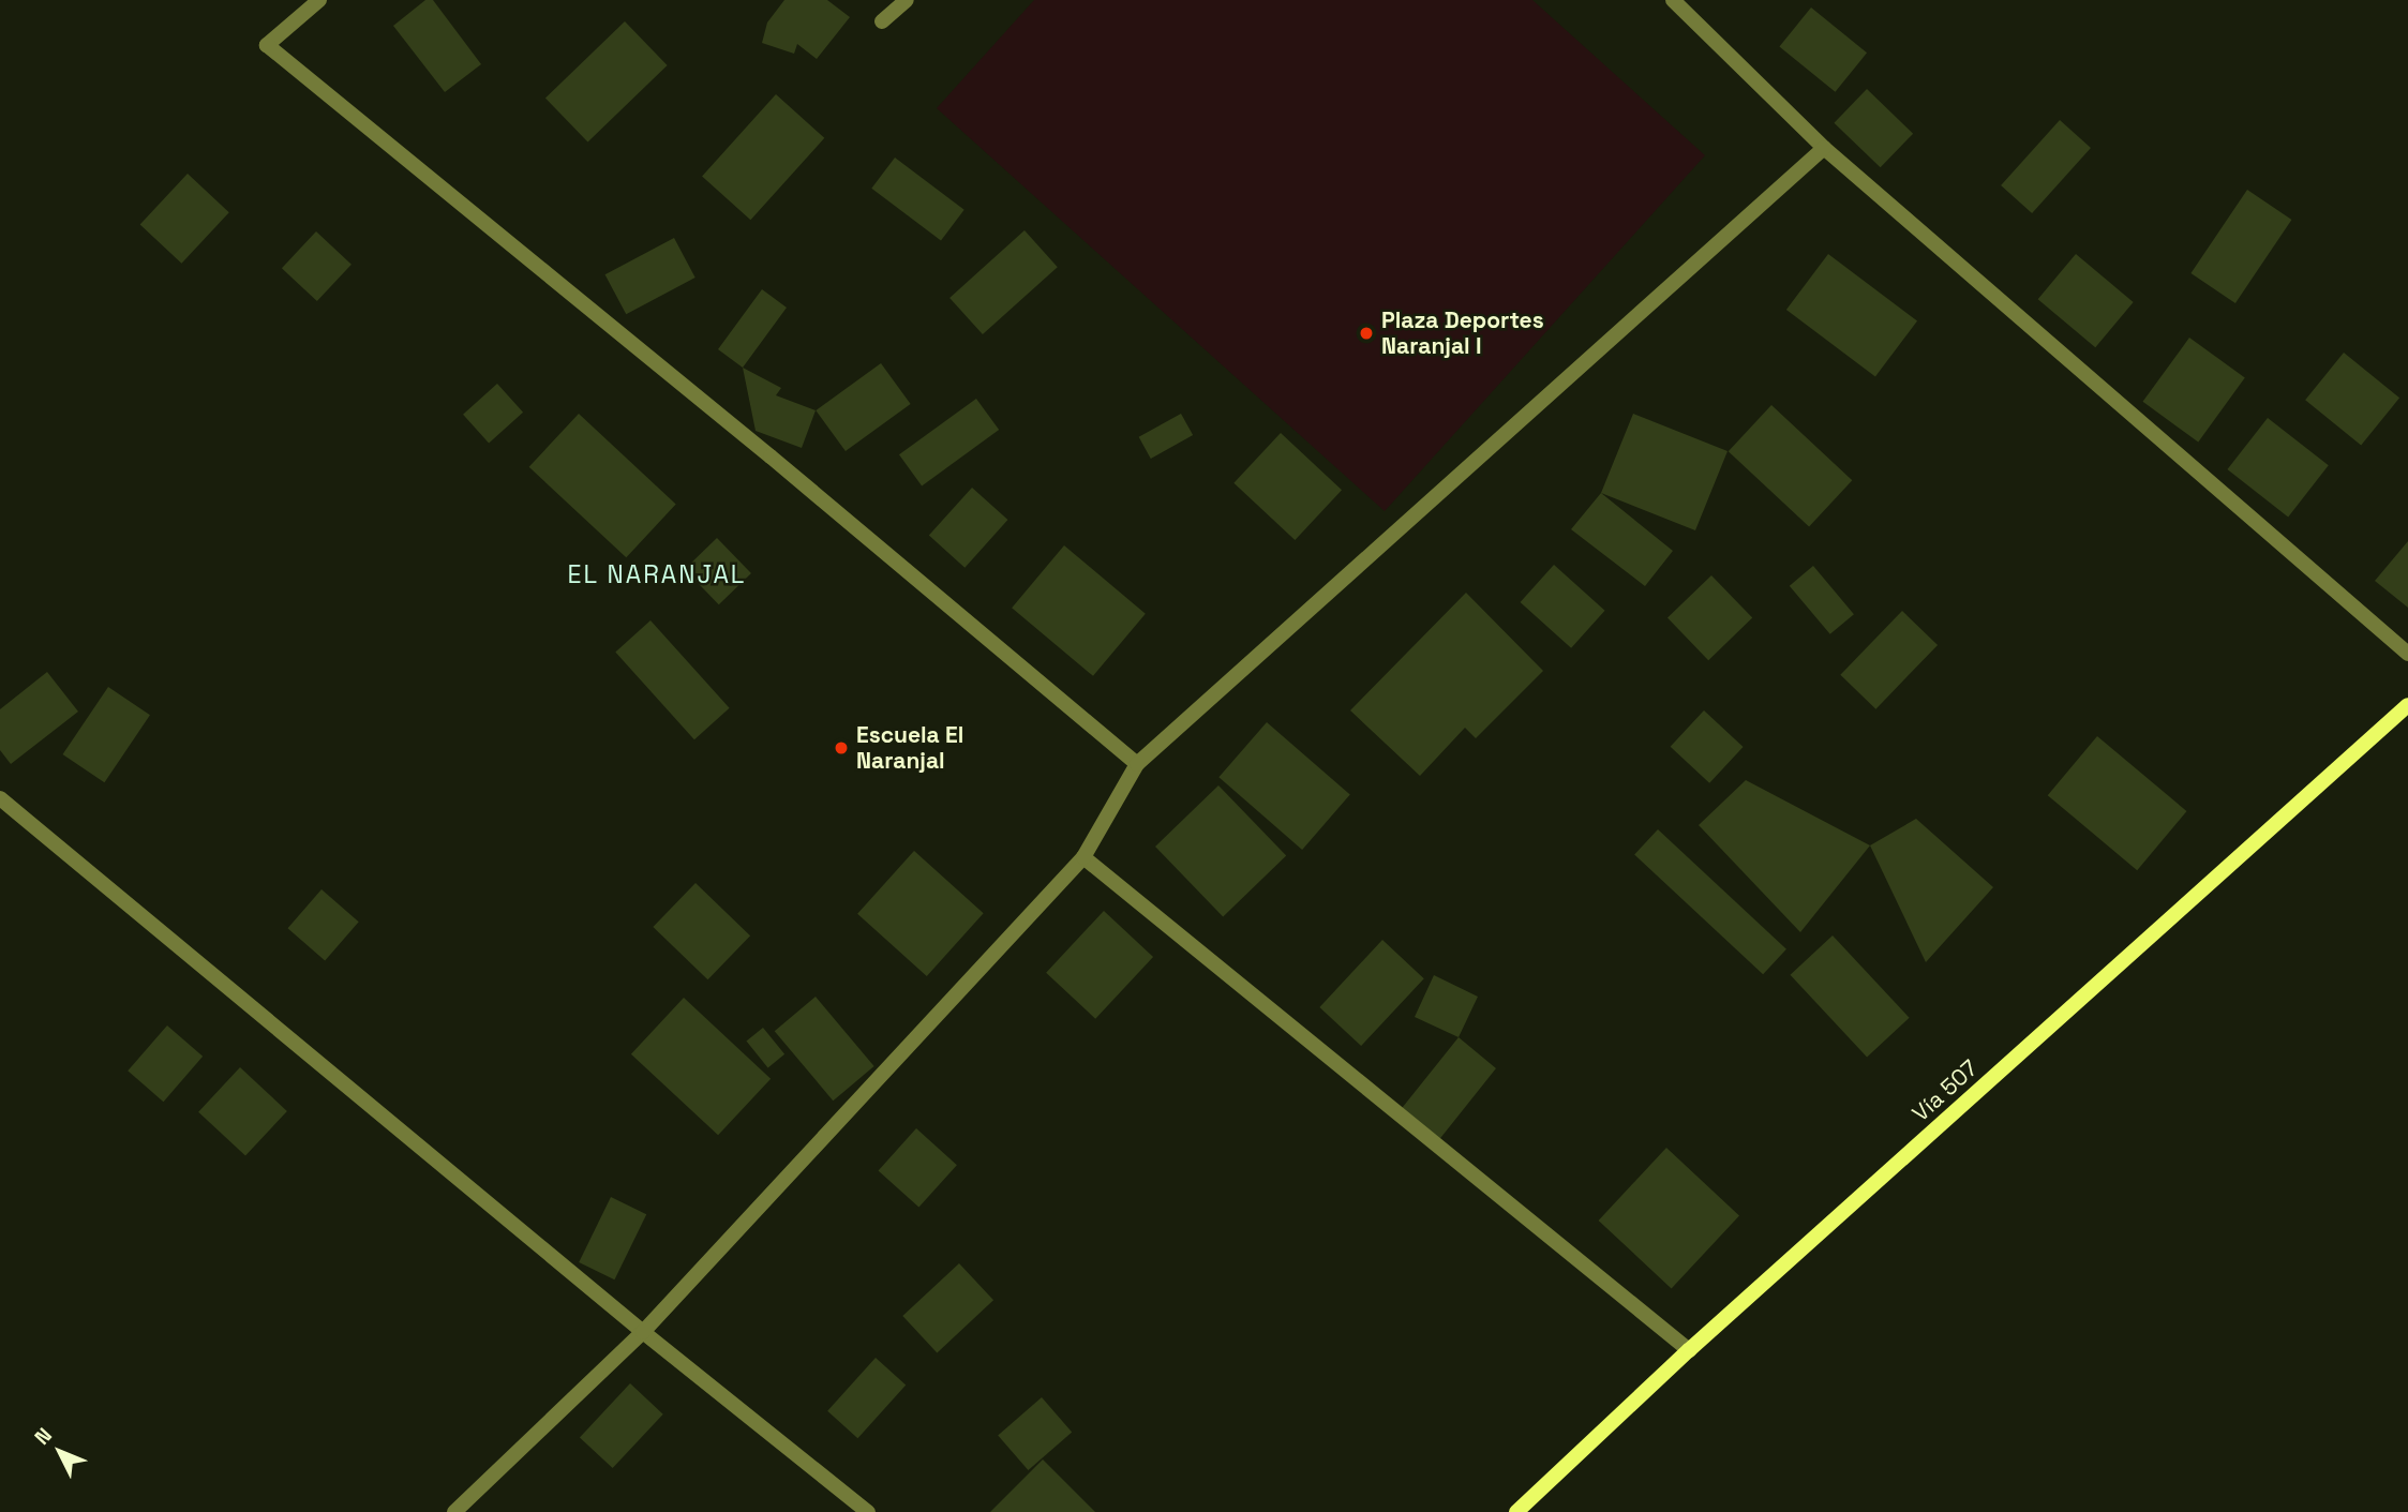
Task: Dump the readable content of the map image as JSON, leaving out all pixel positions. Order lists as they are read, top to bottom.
{
  "streets": {
    "street": ["Vía 507"]
  },
  "districts": ["EL NARANJAL"],
  "places": ["Plaza Deportes Naranjal I", "Escuela El Naranjal"],
  "north": "top left"
}
